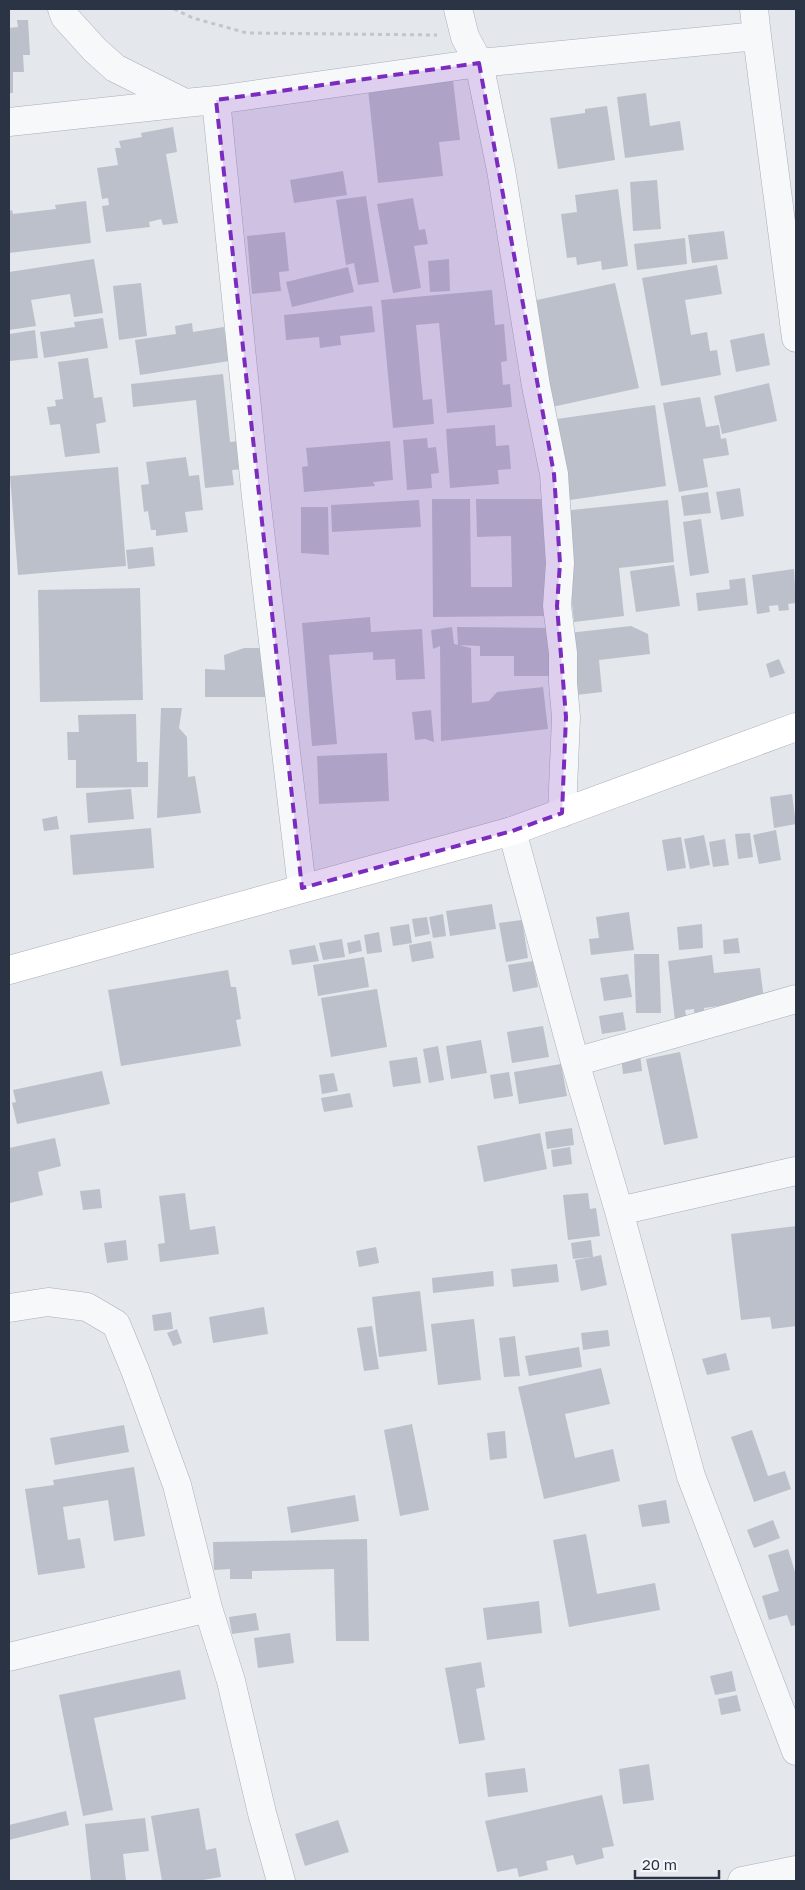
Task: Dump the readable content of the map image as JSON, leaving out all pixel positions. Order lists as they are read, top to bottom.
{
  "scale_bar": "20 m"
}
